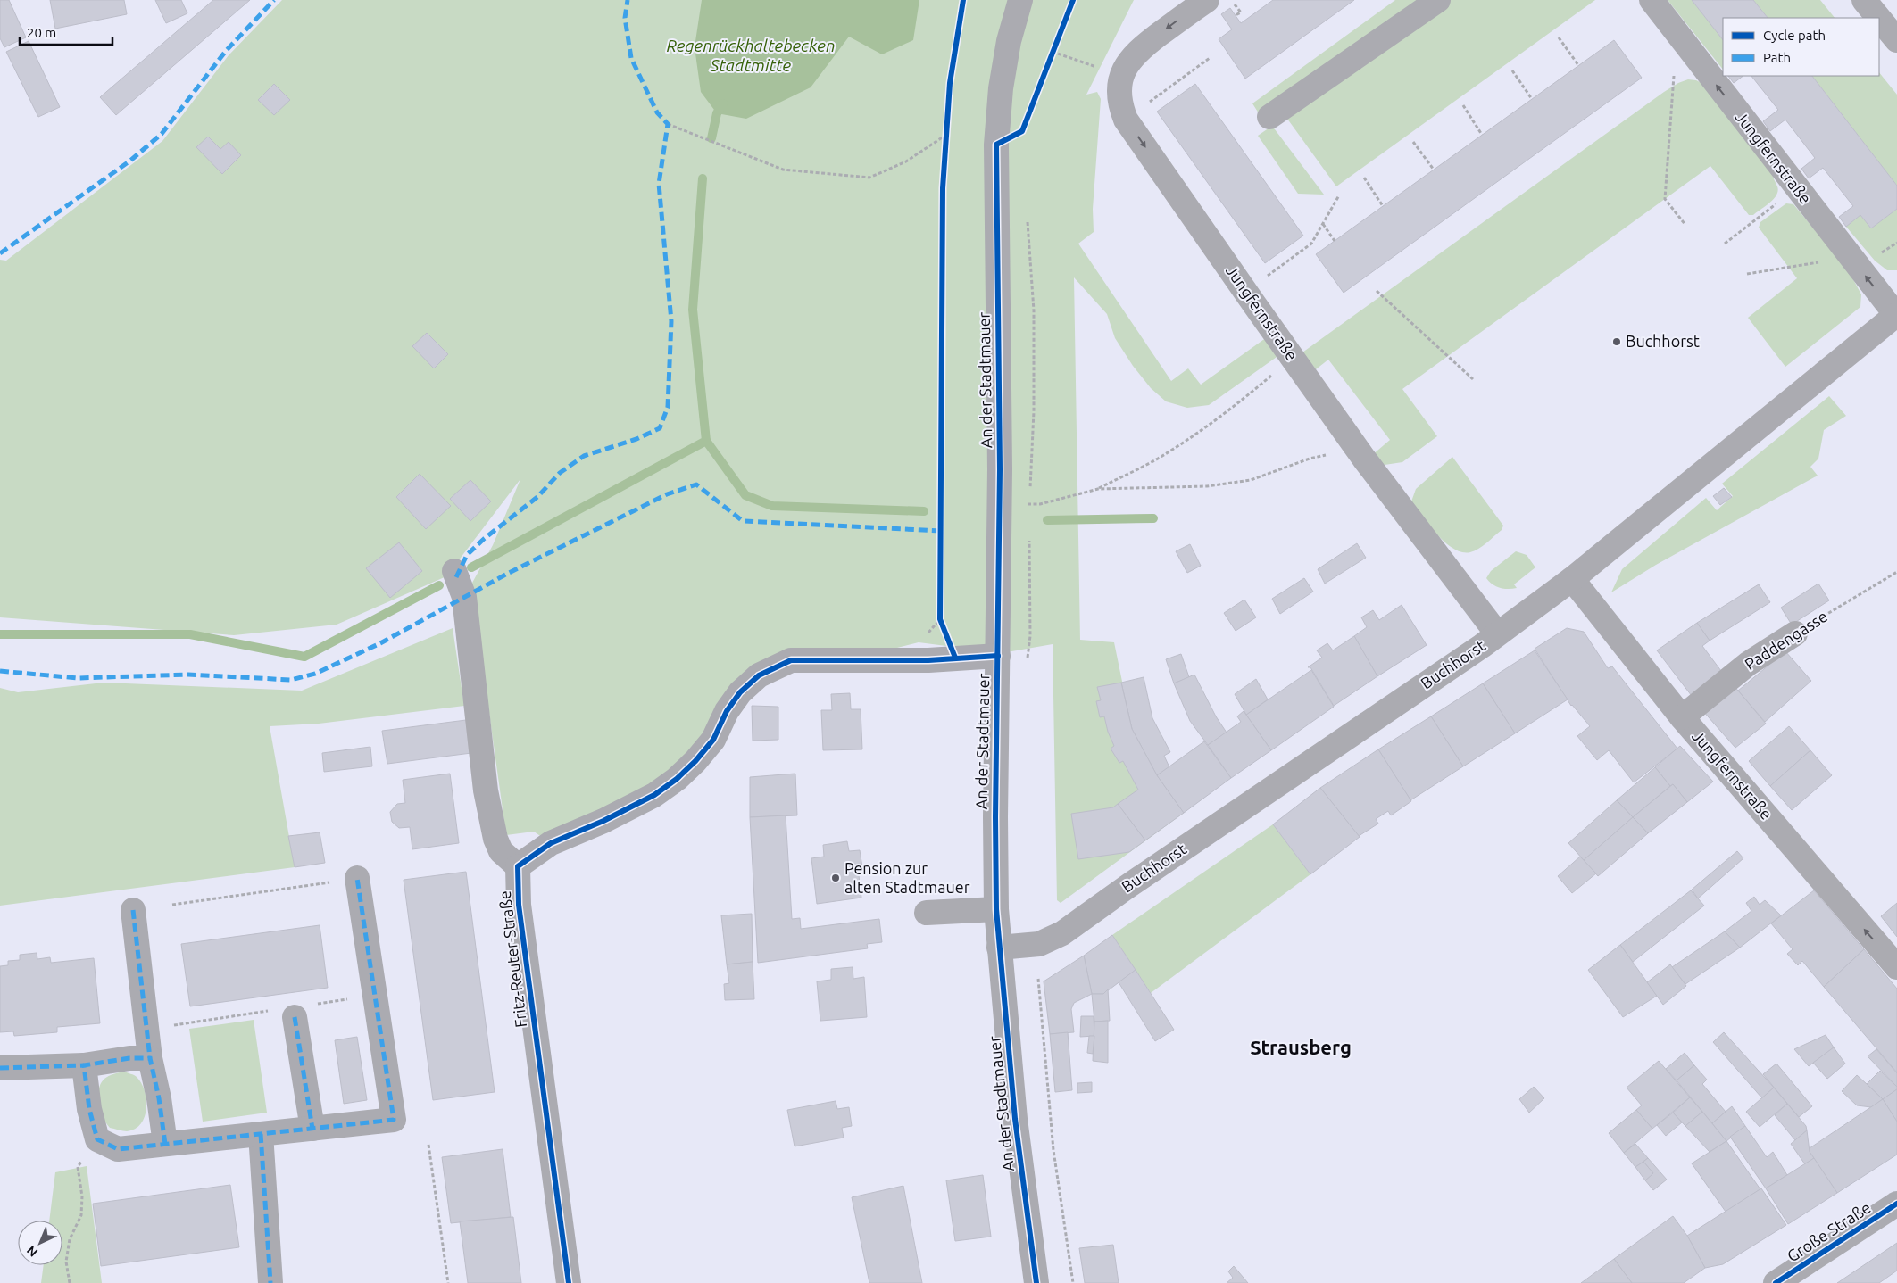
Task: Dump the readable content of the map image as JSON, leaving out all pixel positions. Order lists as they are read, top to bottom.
{
  "streets": {
    "street": [
      "Jungfernstraße",
      "An der Stadtmauer",
      "Paddengasse",
      "Buchhorst",
      "Fritz-Reuter-Straße",
      "Große Straße"
    ]
  },
  "crossings": [
    ["Jungfernstraße", "Paddengasse"],
    ["Jungfernstraße", "Buchhorst"],
    ["An der Stadtmauer", "Buchhorst"]
  ],
  "districts": ["Strausberg"],
  "water": ["Regenrückhaltebecken Stadtmitte"],
  "places": ["Buchhorst", "Pension zur alten Stadtmauer"],
  "legend": ["Cycle path", "Path"],
  "scale_bar": "20 m",
  "north": "bottom left"
}
